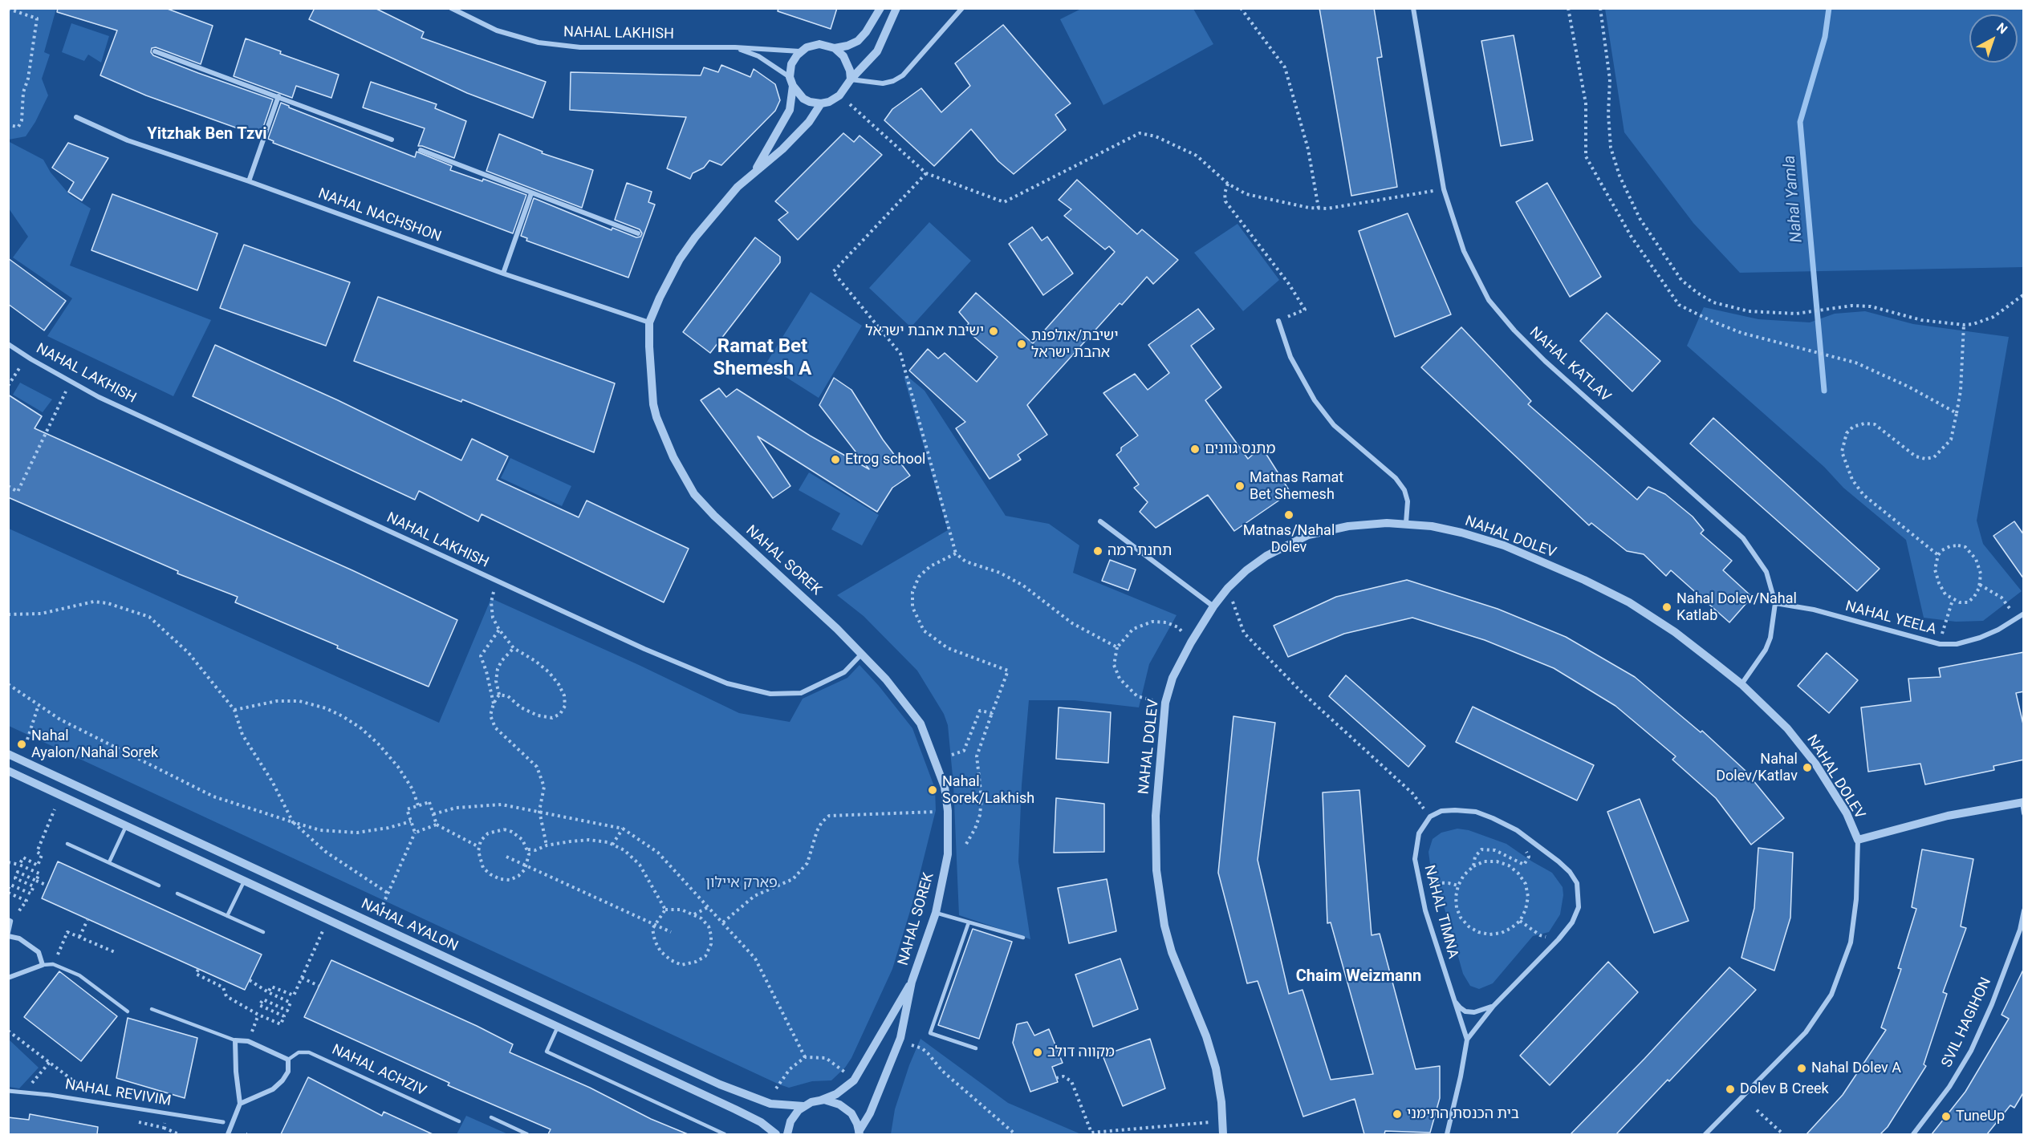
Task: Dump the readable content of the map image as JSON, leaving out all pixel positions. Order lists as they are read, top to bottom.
{
  "streets": {
    "street": [
      "NAHAL LAKHISH",
      "NAHAL NACHSHON",
      "NAHAL KATLAV",
      "NAHAL DOLEV",
      "NAHAL SOREK",
      "NAHAL YEELA",
      "NAHAL TIMNA",
      "NAHAL AYALON",
      "SVIL HAGIHON",
      "NAHAL REVIVIM"
    ],
    "lane": ["NAHAL ACHZIV"]
  },
  "crossings": [
    ["NAHAL LAKHISH", "NAHAL SOREK"],
    ["NAHAL NACHSHON", "NAHAL SOREK"],
    ["NAHAL KATLAV", "NAHAL DOLEV"],
    ["NAHAL KATLAV", "NAHAL YEELA"],
    ["NAHAL SOREK", "NAHAL AYALON"]
  ],
  "districts": ["Yitzhak Ben Tzvi", "Ramat Bet Shemesh A", "Chaim Weizmann"],
  "water": ["Nahal Yamla"],
  "parks": ["פארק איילון"],
  "places": [
    "ישיבת אהבת ישראל",
    "ישיבת/אולפנת אהבת ישראל",
    "מתנס גוונים",
    "Etrog school",
    "Matnas Ramat Bet Shemesh",
    "Matnas/Nahal Dolev",
    "תחנת רמה",
    "Nahal Dolev/Nahal Katlab",
    "Nahal Ayalon/Nahal Sorek",
    "Nahal Dolev/Katlav",
    "Nahal Sorek/Lakhish",
    "מקווה דולב",
    "Nahal Dolev A",
    "Dolev B Creek",
    "בית הכנסת התימני",
    "TuneUp"
  ],
  "north": "top right"
}
